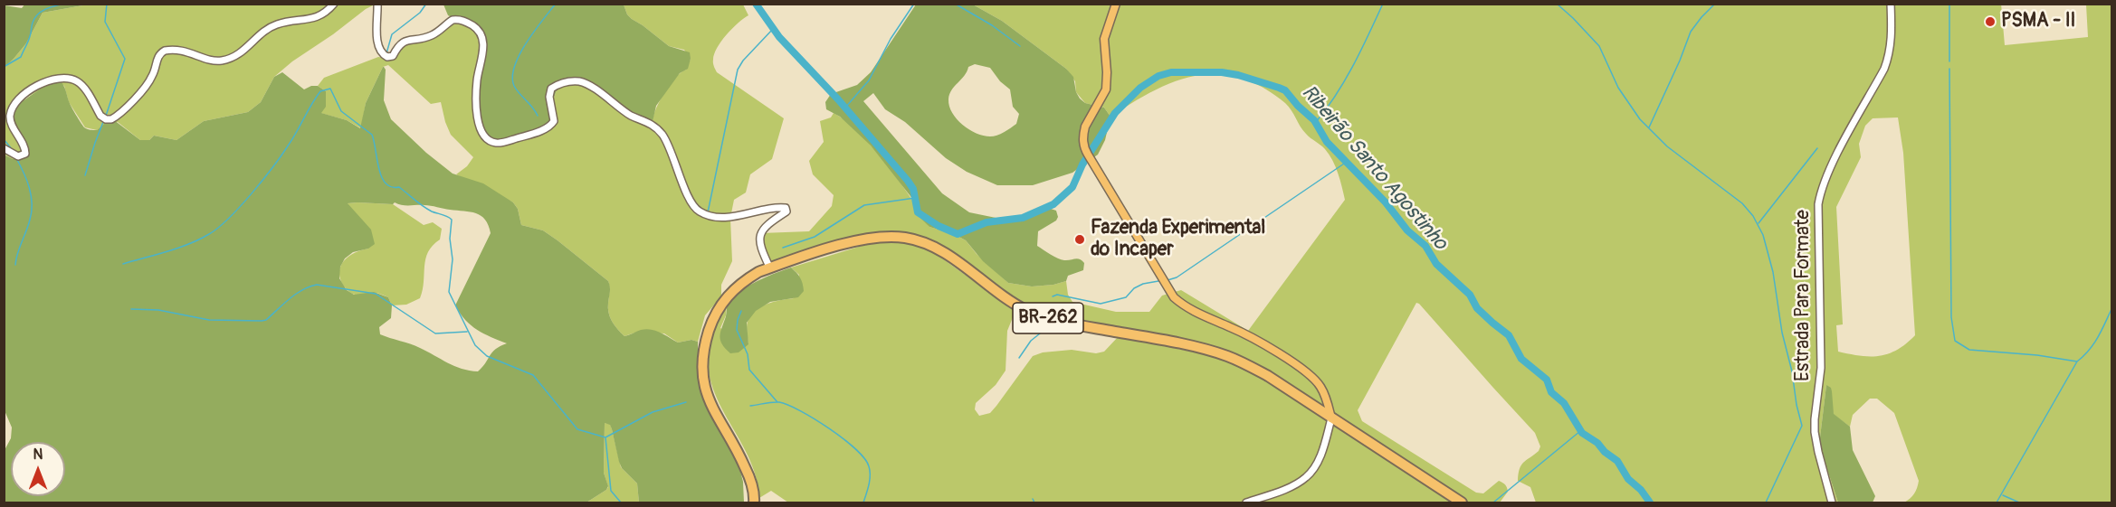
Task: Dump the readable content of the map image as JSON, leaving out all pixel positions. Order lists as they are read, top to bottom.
{
  "streets": {
    "highway": ["BR-262"],
    "street": ["Estrada Para Formate"]
  },
  "water": ["Ribeirão Santo Agostinho"],
  "places": ["PSMA - II", "Fazenda Experimental do Incaper"],
  "north": "top"
}
